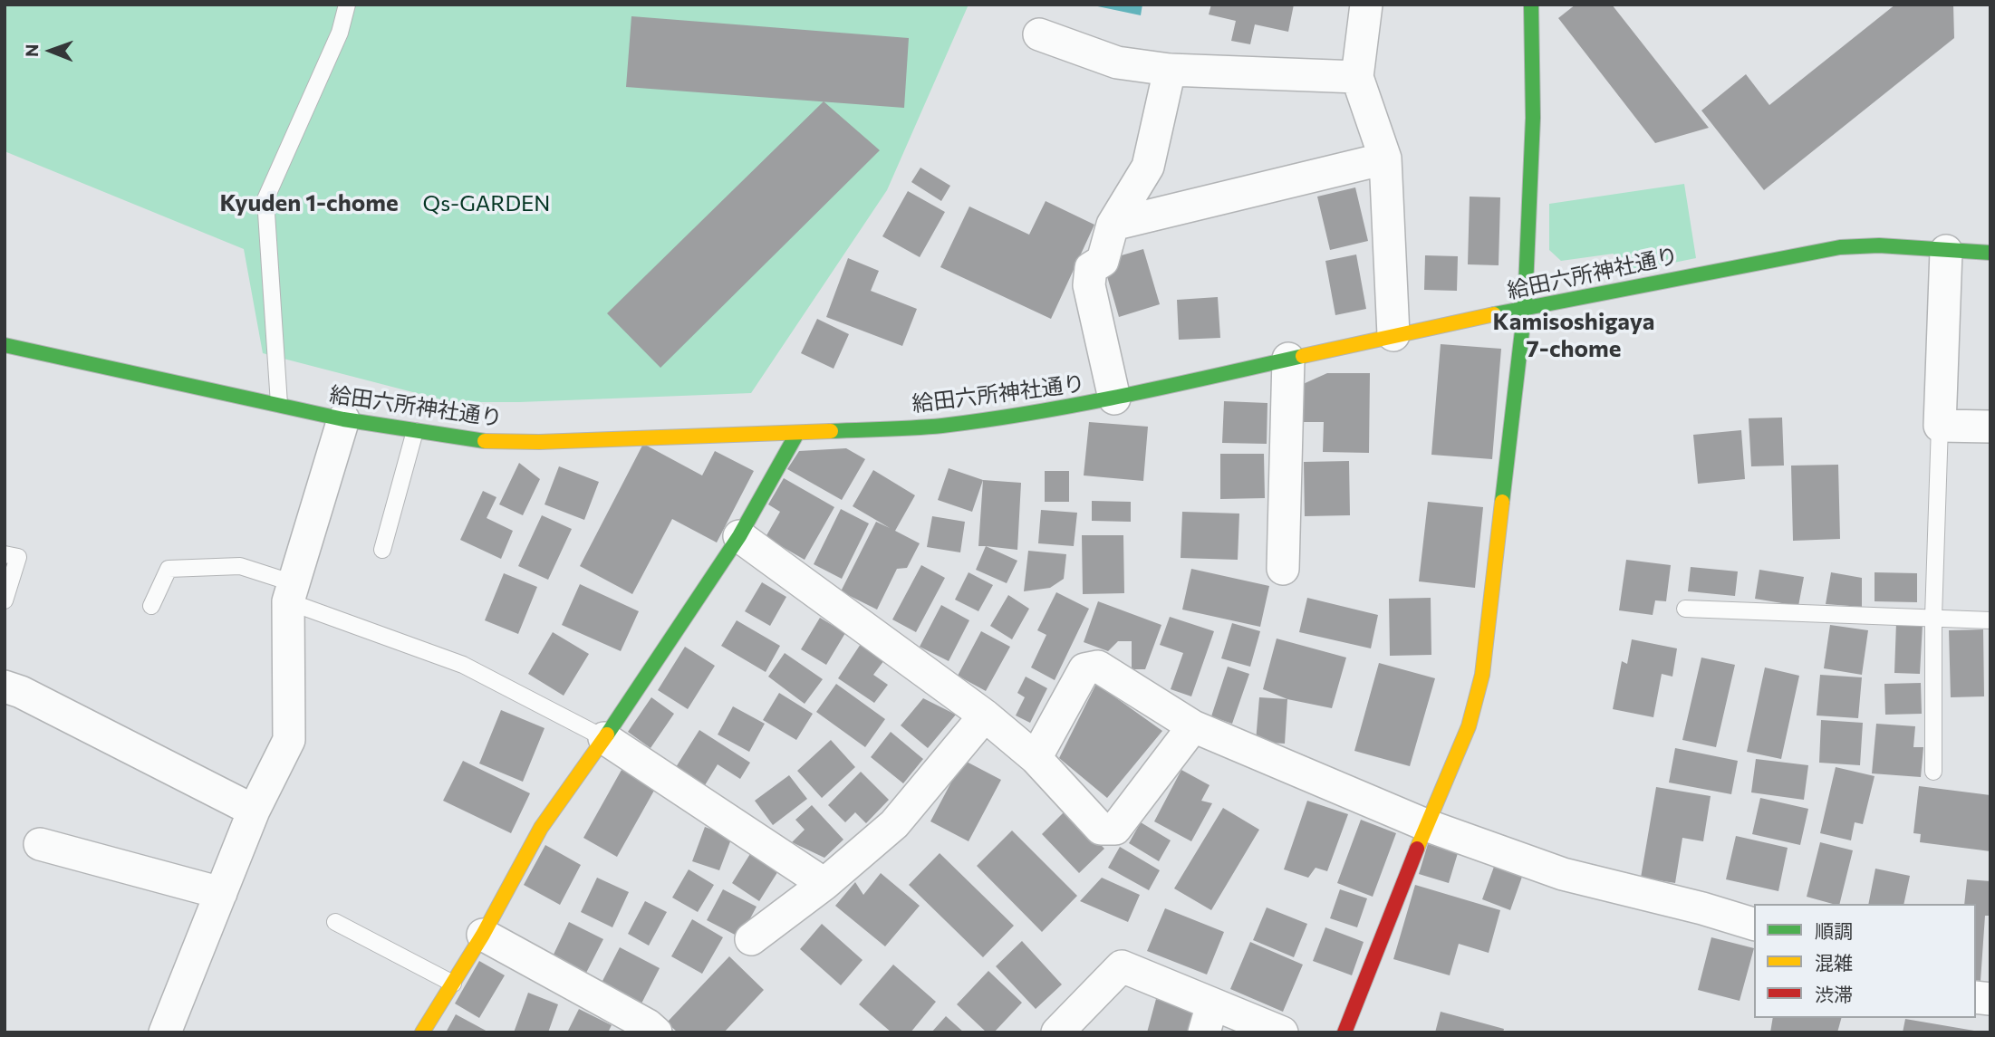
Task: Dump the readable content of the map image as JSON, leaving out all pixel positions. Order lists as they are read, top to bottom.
{
  "streets": {
    "street": ["給田六所神社通り"]
  },
  "districts": ["Kyuden 1-chome", "Kamisoshigaya 7-chome"],
  "parks": ["Qs-GARDEN"],
  "legend": ["順調", "混雑", "渋滞"],
  "north": "left"
}
